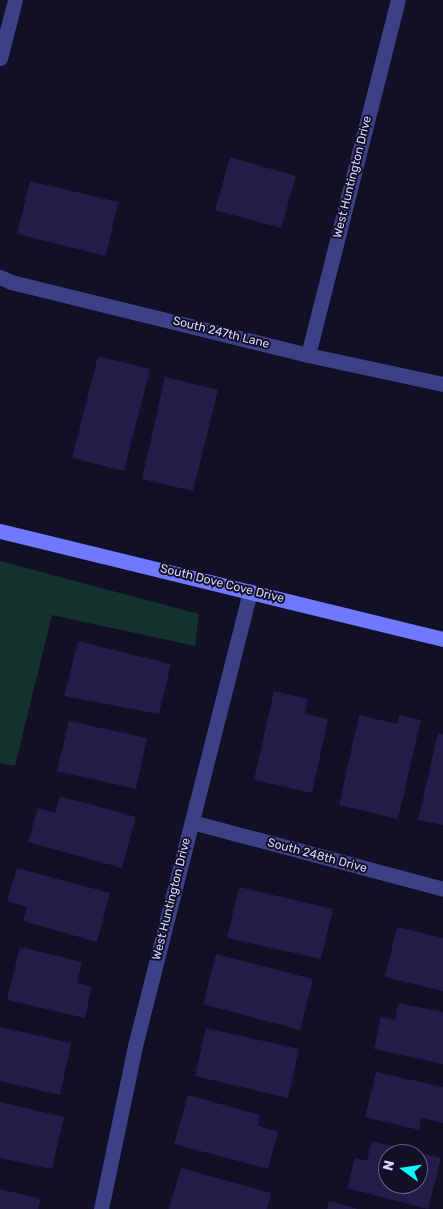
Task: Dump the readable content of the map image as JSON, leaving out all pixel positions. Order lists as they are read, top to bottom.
{
  "streets": {
    "street": [
      "West Huntington Drive",
      "South 247th Lane",
      "South Dove Cove Drive",
      "South 248th Drive"
    ]
  },
  "crossings": [
    ["West Huntington Drive", "South 247th Lane"],
    ["West Huntington Drive", "South Dove Cove Drive"],
    ["West Huntington Drive", "South 248th Drive"]
  ],
  "north": "left"
}
